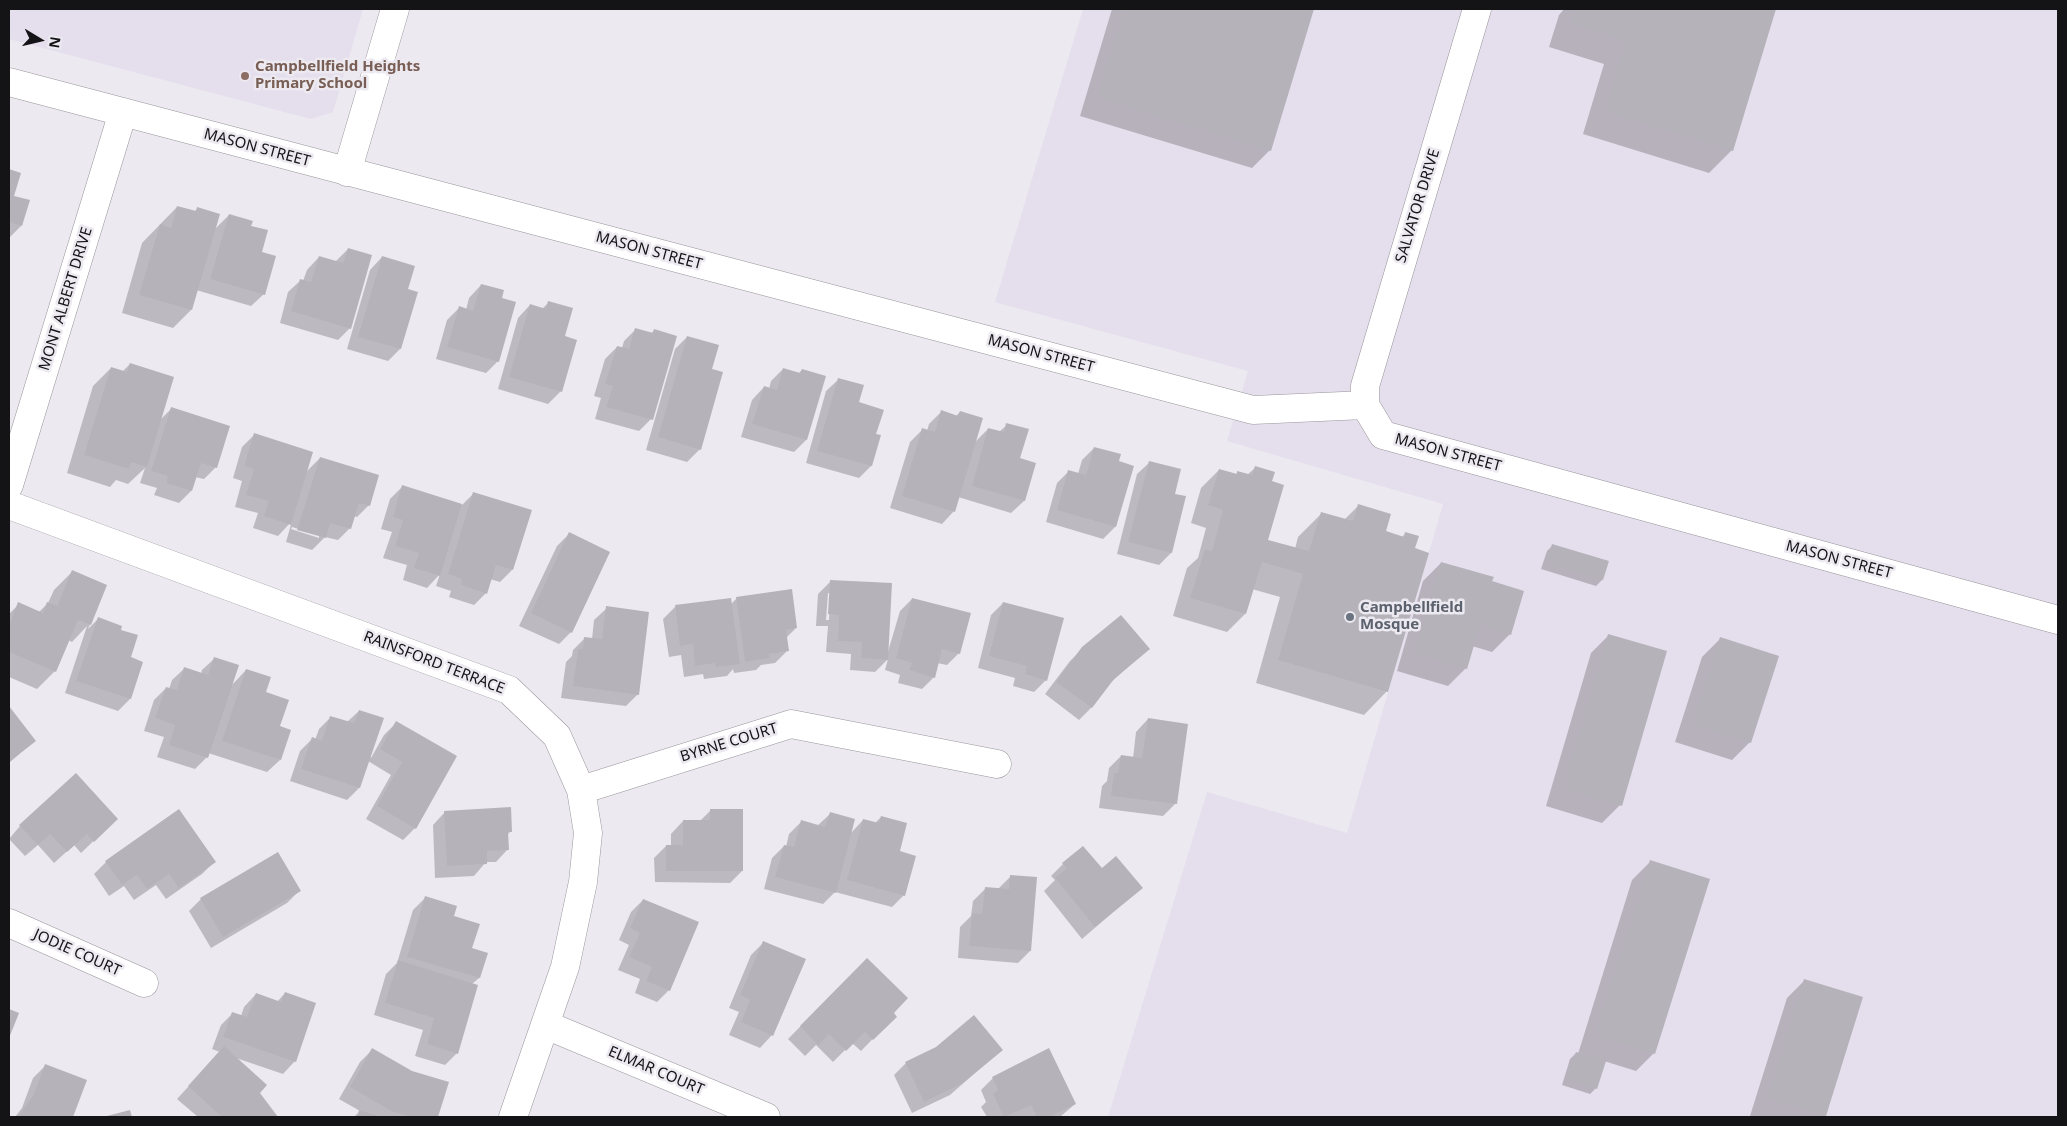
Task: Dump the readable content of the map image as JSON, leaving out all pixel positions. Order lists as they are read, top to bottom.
{
  "streets": {
    "street": [
      "MASON STREET",
      "SALVATOR DRIVE",
      "MONT ALBERT DRIVE",
      "RAINSFORD TERRACE",
      "BYRNE COURT",
      "JODIE COURT",
      "ELMAR COURT"
    ]
  },
  "crossings": [
    ["MASON STREET", "SALVATOR DRIVE"],
    ["MASON STREET", "MONT ALBERT DRIVE"],
    ["RAINSFORD TERRACE", "BYRNE COURT"],
    ["RAINSFORD TERRACE", "ELMAR COURT"]
  ],
  "places": ["Campbellfield Heights Primary School", "Campbellfield Mosque"],
  "north": "right"
}
